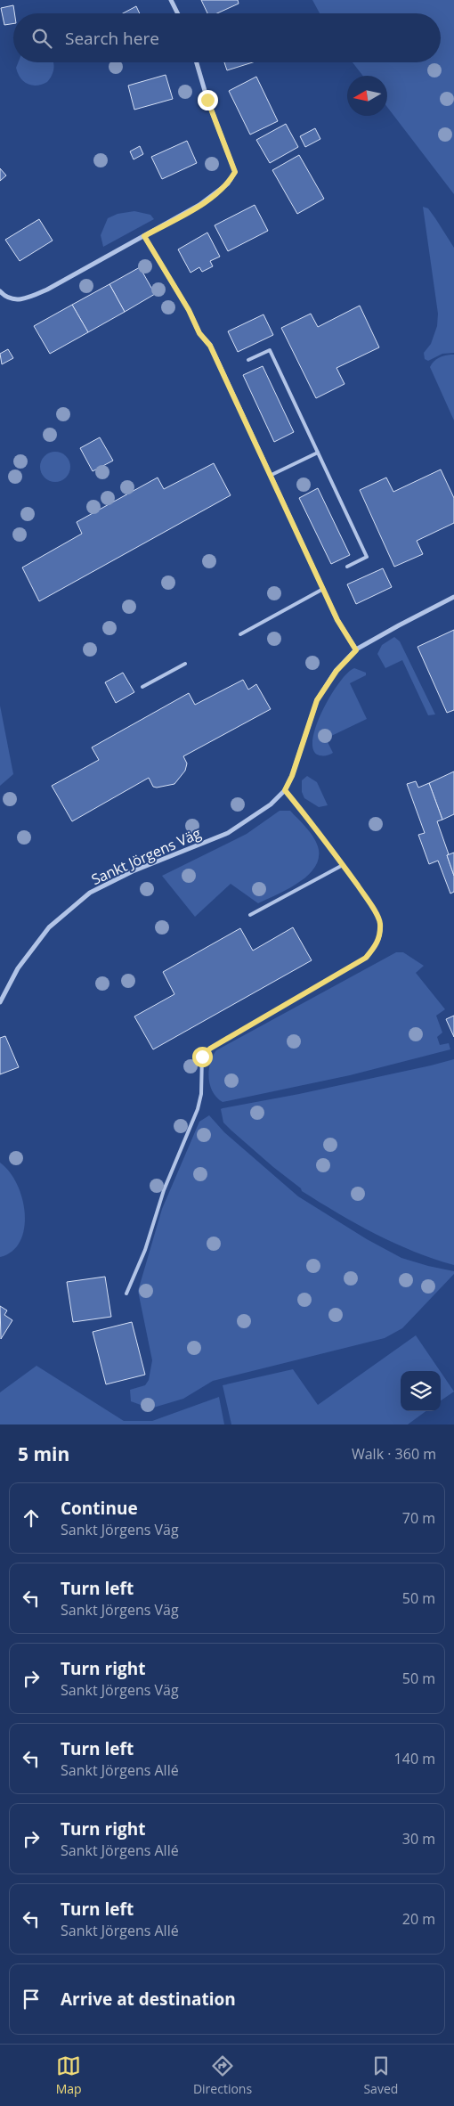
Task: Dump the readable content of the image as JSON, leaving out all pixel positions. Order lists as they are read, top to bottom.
{
  "streets": {
    "street": ["Sankt Jörgens Väg"]
  },
  "north": "left",
  "page": {
    "search": "Search here",
    "heading": ["5 min", "Walk · 360 m"],
    "list": [
      ["Continue", "Sankt Jörgens Väg", "70 m"],
      ["Turn left", "Sankt Jörgens Väg", "50 m"],
      ["Turn right", "Sankt Jörgens Väg", "50 m"],
      ["Turn left", "Sankt Jörgens Allé", "140 m"],
      ["Turn right", "Sankt Jörgens Allé", "30 m"],
      ["Turn left", "Sankt Jörgens Allé", "20 m"],
      "Arrive at destination"
    ],
    "nav": ["Map", "Directions", "Saved"]
  }
}
